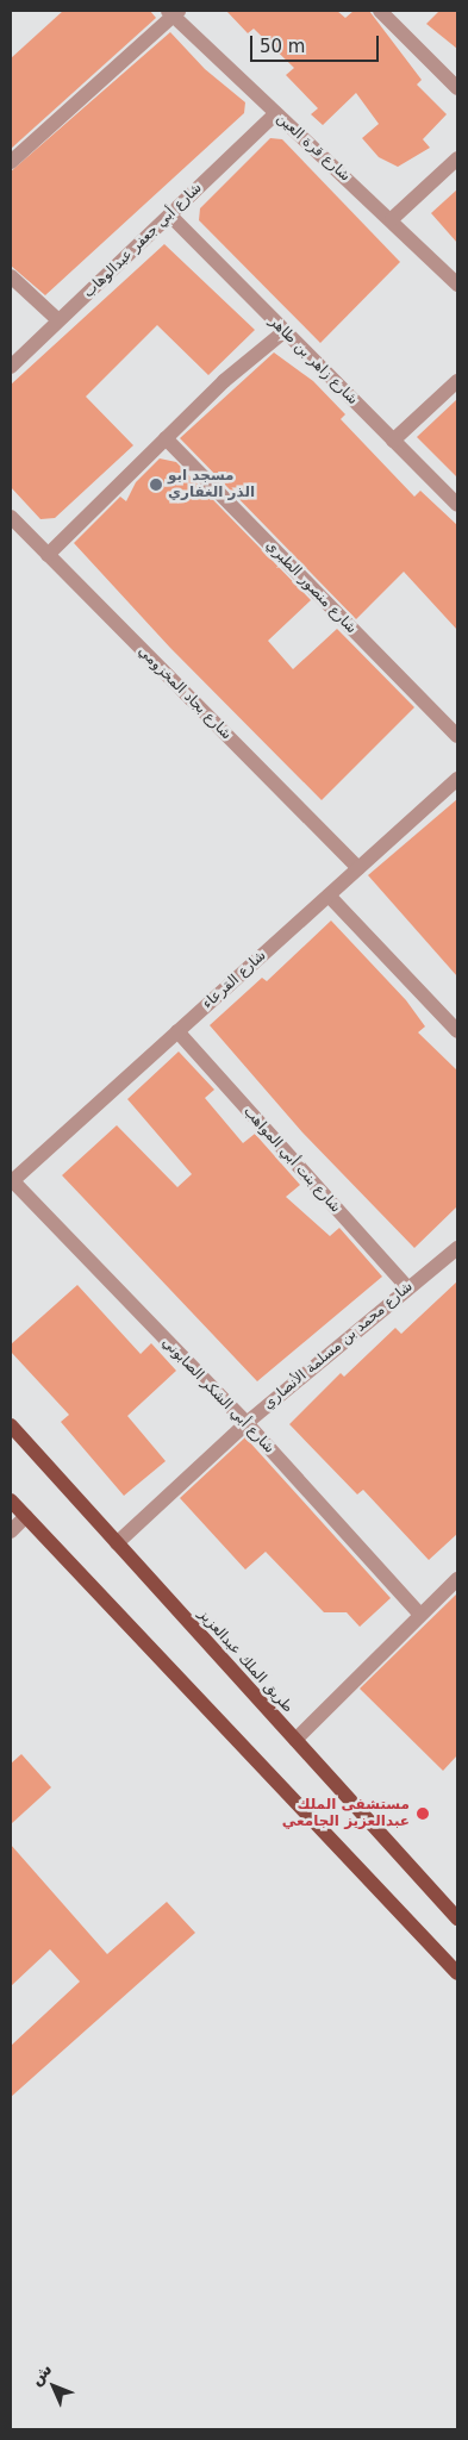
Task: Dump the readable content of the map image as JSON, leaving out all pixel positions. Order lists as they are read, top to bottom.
{
  "streets": {
    "main road": ["طريق الملك عبدالعزيز"],
    "street": [
      "شارع قرة العين",
      "شارع أبي جعفر عبدالوهاب",
      "شارع زاهر بن طاهر",
      "شارع منصور الطبري",
      "شارع بجاد المخزومي",
      "شارع القرعاء",
      "شارع بنت أبي المواهب",
      "شارع محمد بن مسلمة الأنصاري",
      "شارع أبي الشكر الصابوني"
    ]
  },
  "crossings": [
    ["شارع قرة العين", "شارع أبي جعفر عبدالوهاب"],
    ["شارع أبي جعفر عبدالوهاب", "شارع زاهر بن طاهر"],
    ["شارع بجاد المخزومي", "شارع القرعاء"],
    ["شارع القرعاء", "شارع بنت أبي المواهب"],
    ["شارع القرعاء", "شارع أبي الشكر الصابوني"],
    ["شارع بنت أبي المواهب", "شارع محمد بن مسلمة الأنصاري"],
    ["شارع محمد بن مسلمة الأنصاري", "شارع أبي الشكر الصابوني"],
    ["شارع محمد بن مسلمة الأنصاري", "طريق الملك عبدالعزيز"]
  ],
  "places": ["مسجد ابو الذر الغفاري", "مستشفى الملك عبدالعزيز الجامعي"],
  "scale_bar": "50 m",
  "north": "top left"
}
